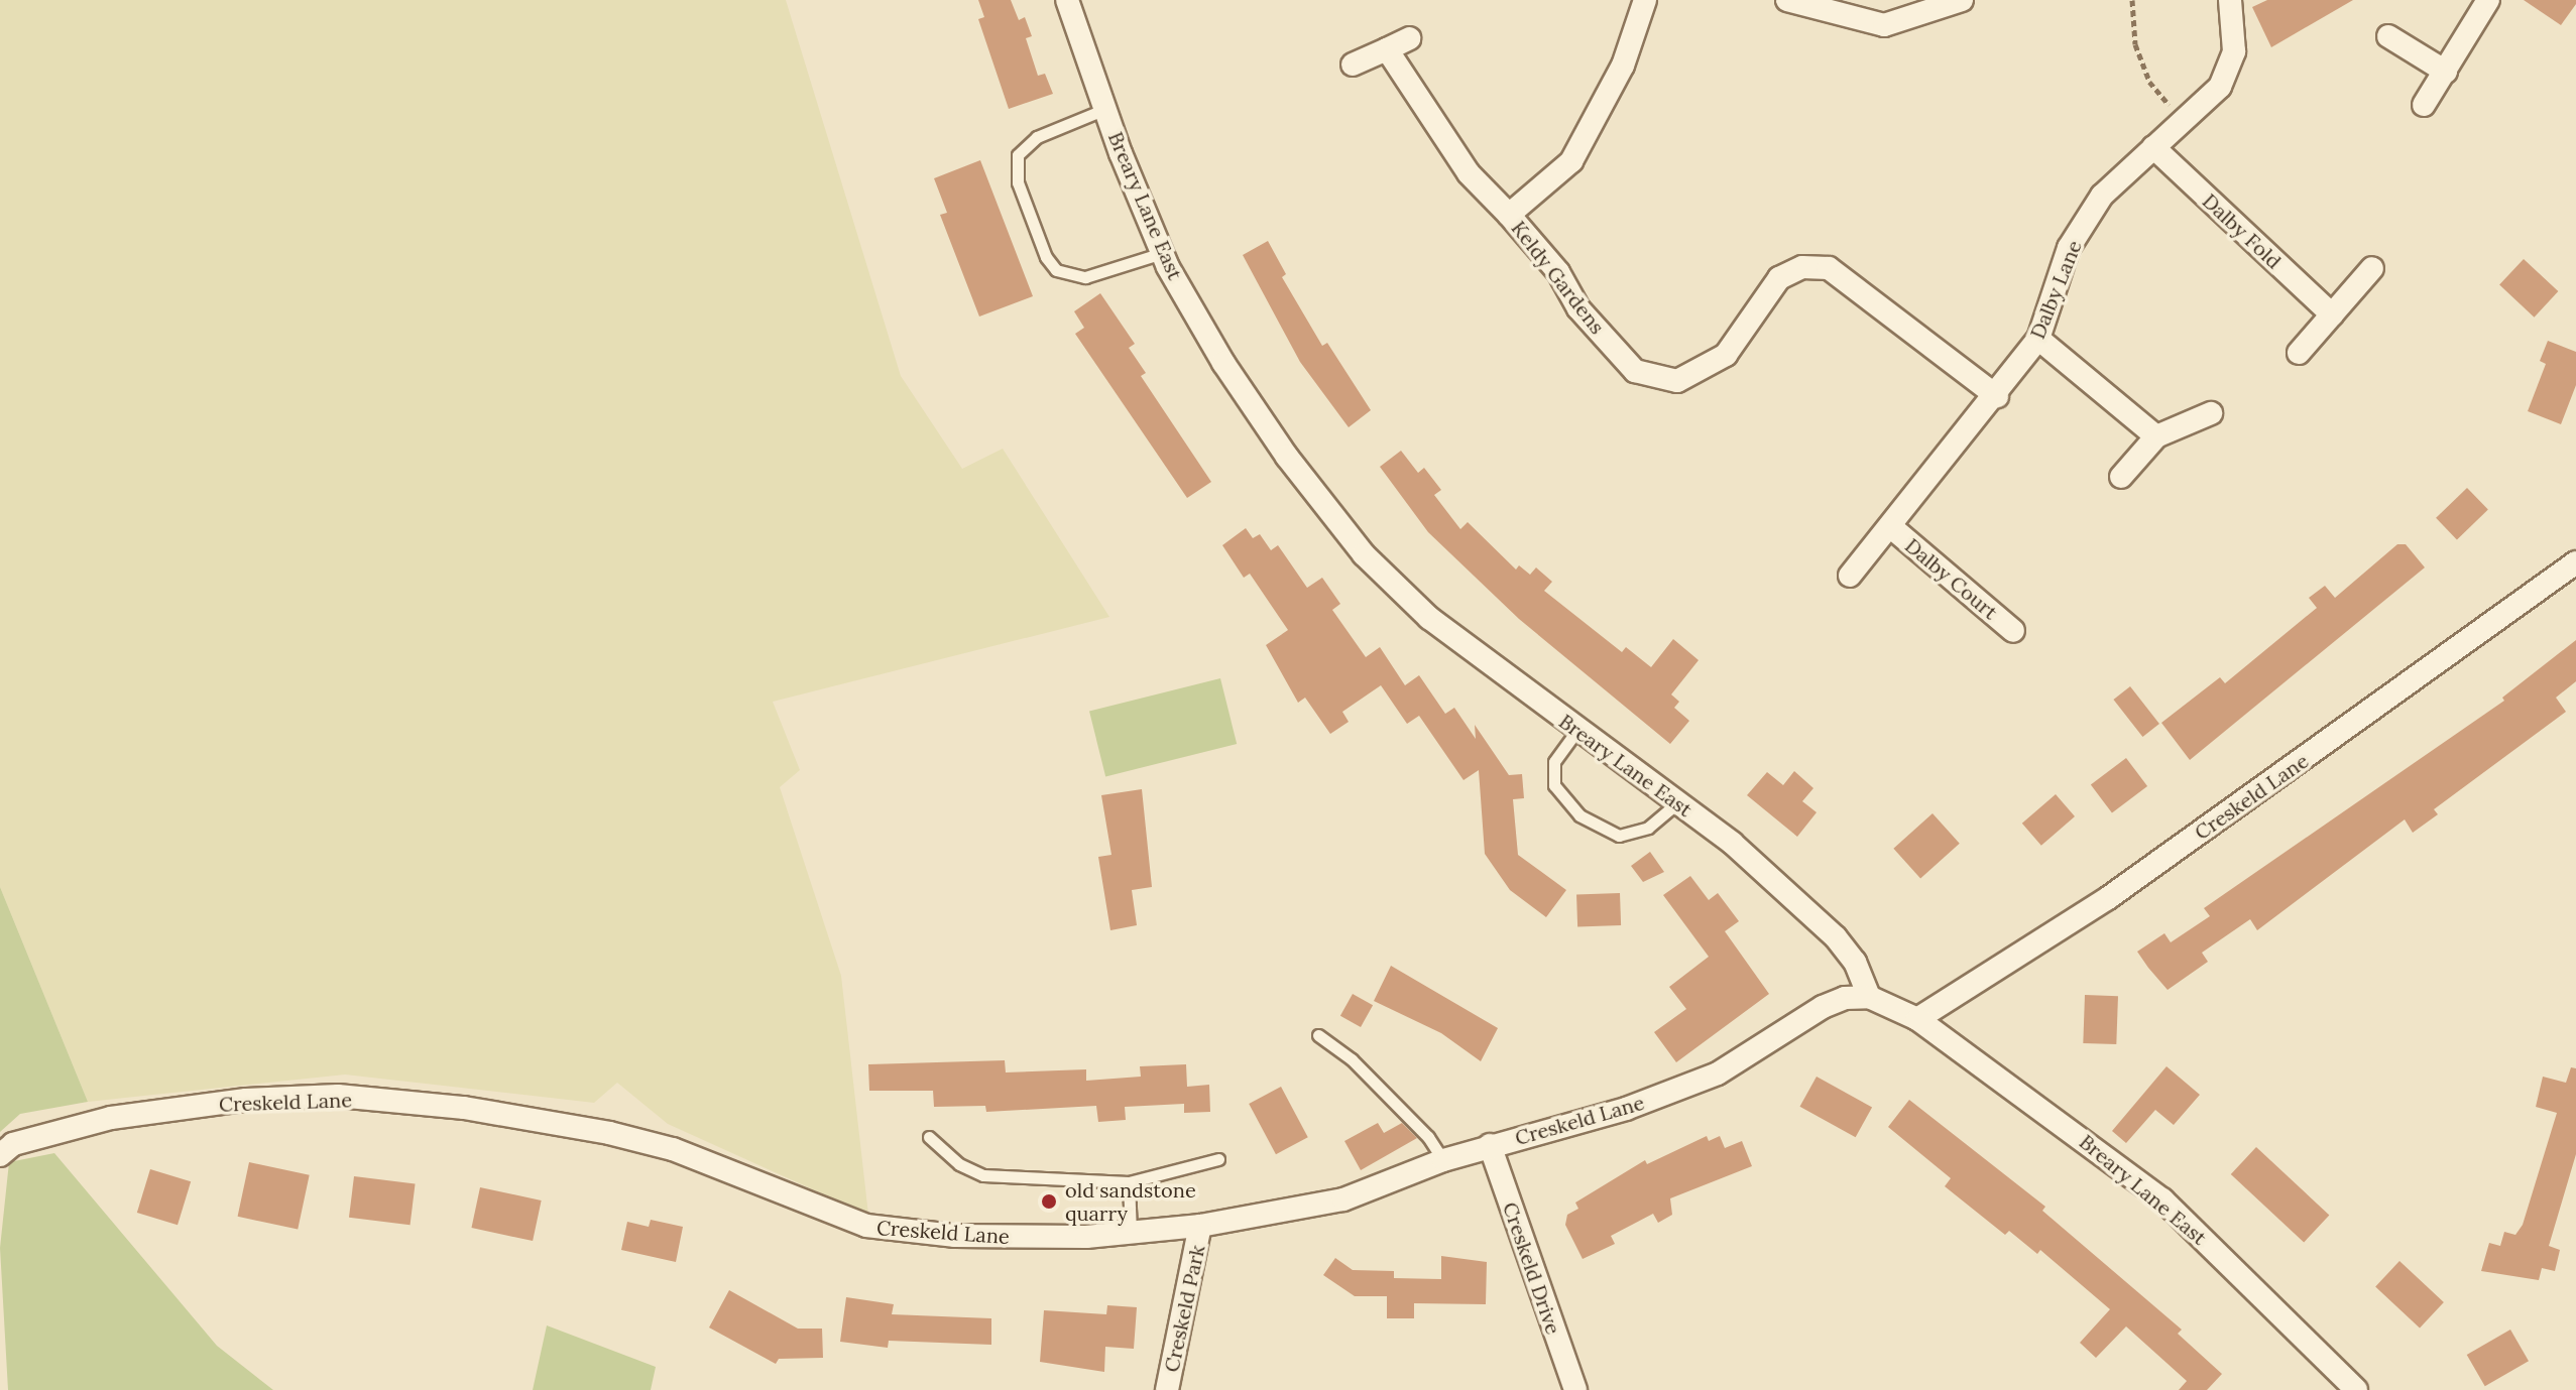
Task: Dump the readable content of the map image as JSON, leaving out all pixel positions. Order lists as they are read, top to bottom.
{
  "streets": {
    "street": [
      "Breary Lane East",
      "Dalby Fold",
      "Keldy Gardens",
      "Dalby Lane",
      "Dalby Court",
      "Creskeld Lane",
      "Creskeld Drive",
      "Creskeld Park"
    ]
  },
  "crossings": [
    ["Breary Lane East", "Creskeld Lane"],
    ["Dalby Fold", "Dalby Lane"],
    ["Keldy Gardens", "Dalby Lane"],
    ["Dalby Lane", "Dalby Court"],
    ["Creskeld Lane", "Creskeld Drive"],
    ["Creskeld Lane", "Creskeld Park"]
  ],
  "places": ["old sandstone quarry"]
}
